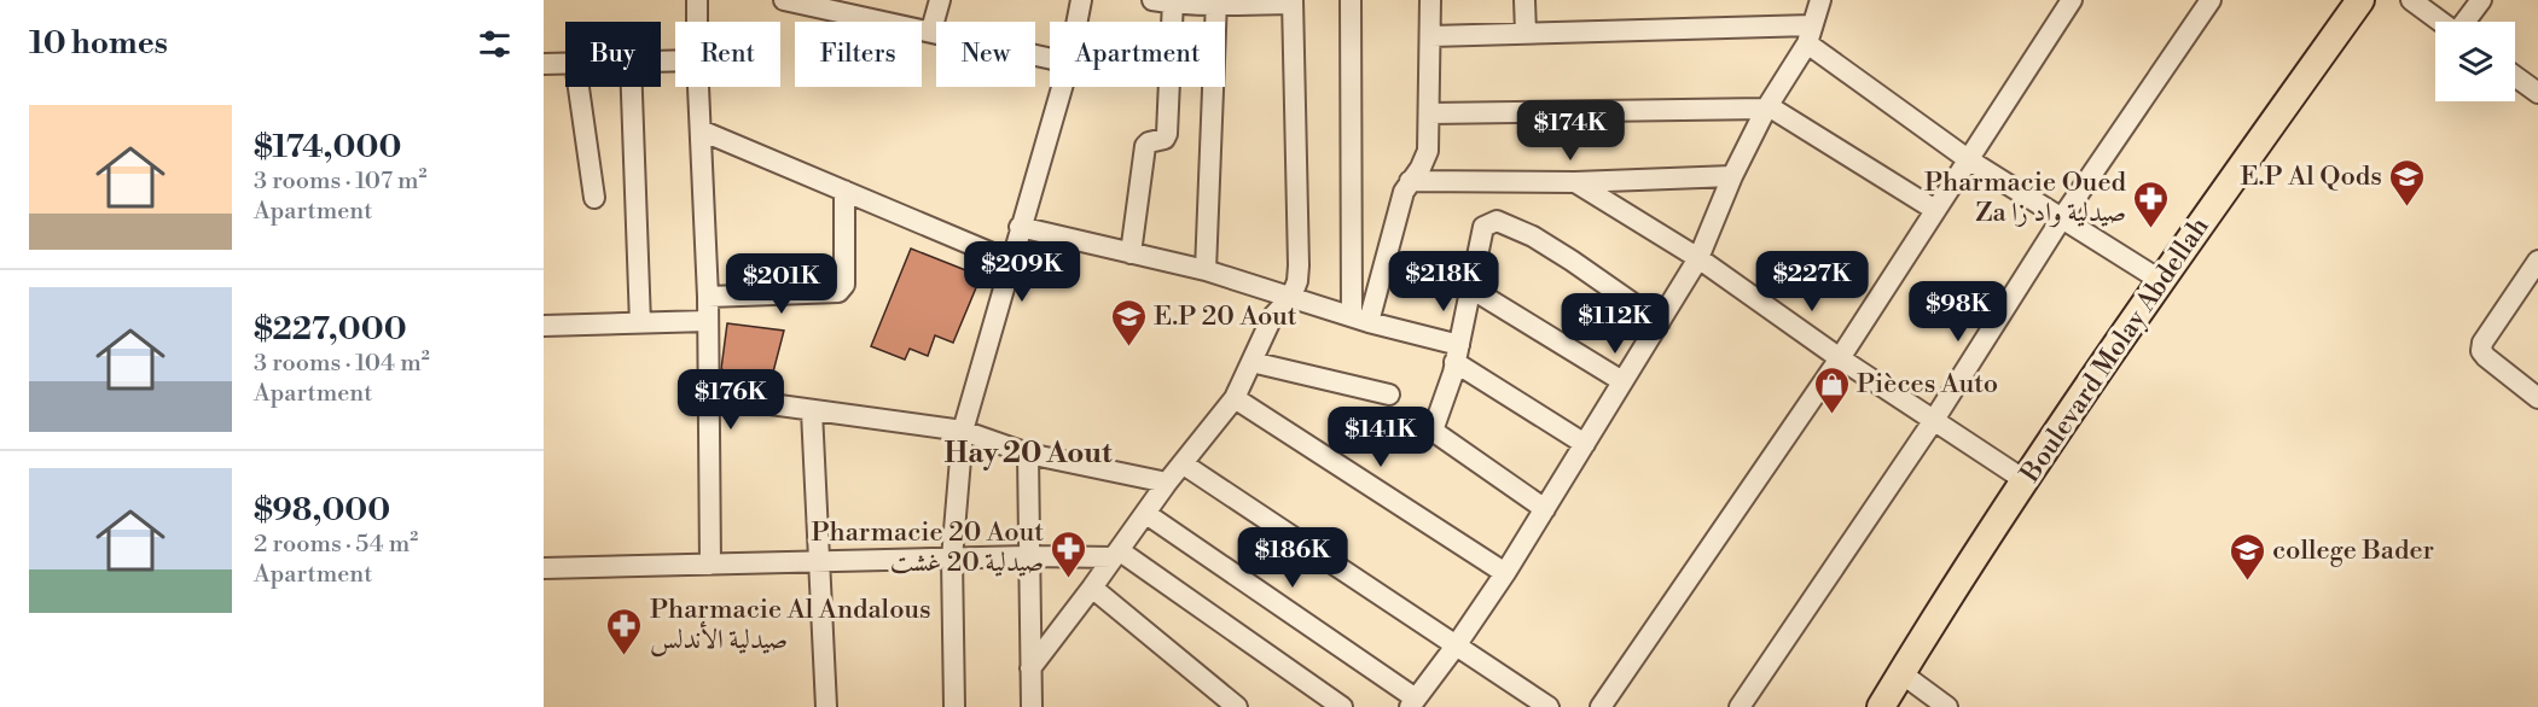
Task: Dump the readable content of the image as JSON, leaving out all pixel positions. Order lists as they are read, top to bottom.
{
  "streets": {
    "main road": ["Boulevard Molay Abdellah"]
  },
  "districts": ["Hay 20 Aout"],
  "places": {
    "school or university": ["E.P Al Qods", "E.P 20 Aout", "college Bader"],
    "pharmacy": ["Pharmacie Oued Za صيدلية واد زا", "Pharmacie 20 Aout صيدلية 20 غشت", "Pharmacie Al Andalous صيدلية الأندلس"],
    "shop": ["Pièces Auto"]
  },
  "page": {
    "heading": "10 homes",
    "chip": [
      "Buy",
      "Rent",
      "Filters",
      "New",
      "Apartment"
    ],
    "list": [
      {
        "name": "$174,000",
        "note": "3 rooms · 107 m² · Apartment"
      },
      {
        "name": "$227,000",
        "note": "3 rooms · 104 m² · Apartment"
      },
      {
        "name": "$98,000",
        "note": "2 rooms · 54 m² · Apartment"
      }
    ],
    "price": [
      "$174K",
      "$209K",
      "$218K",
      "$227K",
      "$201K",
      "$98K",
      "$112K",
      "$176K",
      "$141K",
      "$186K"
    ]
  }
}
